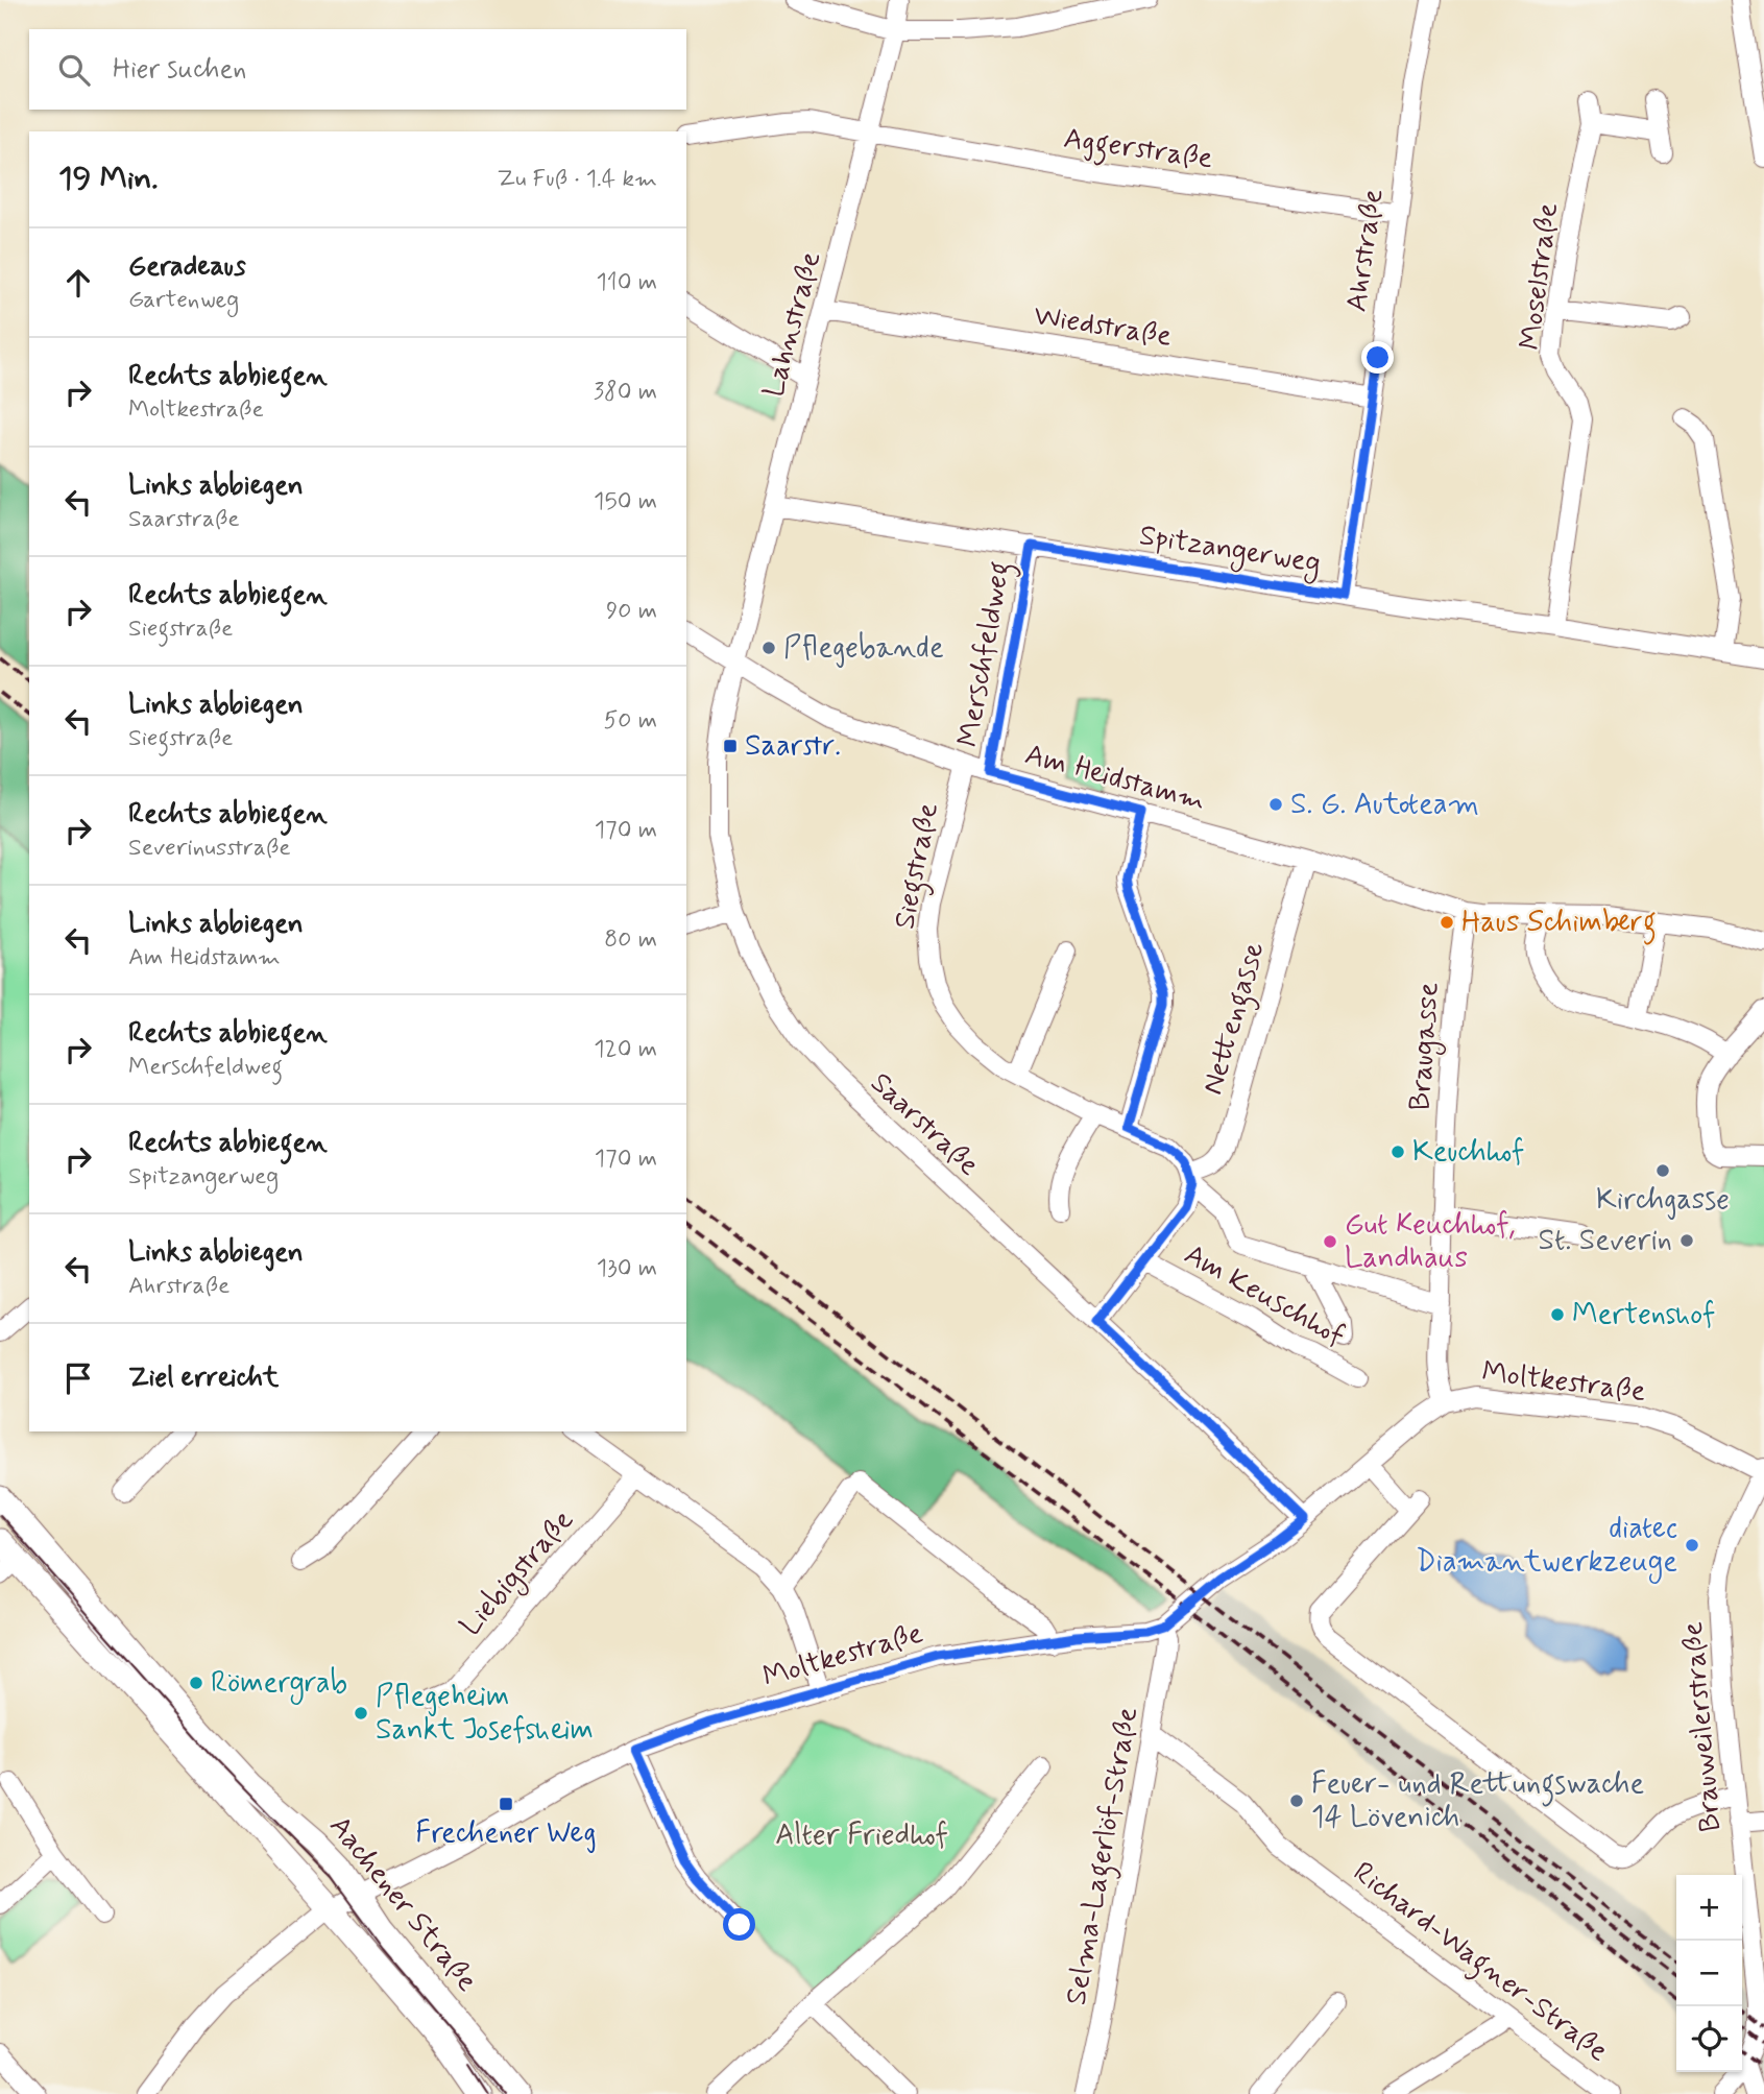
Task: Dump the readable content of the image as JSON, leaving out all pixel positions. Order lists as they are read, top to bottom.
{
  "streets": {
    "main road": ["Aachener Straße"],
    "street": [
      "Aggerstraße",
      "Ahrstraße",
      "Moselstraße",
      "Lahnstraße",
      "Wiedstraße",
      "Spitzangerweg",
      "Merschfeldweg",
      "Am Heidstamm",
      "Siegstraße",
      "Nettengasse",
      "Braugasse",
      "Saarstraße",
      "Am Keuschhof",
      "Moltkestraße",
      "Liebigstraße",
      "Brauweilerstraße",
      "Selma-Lagerlöf-Straße",
      "Richard-Wagner-Straße"
    ]
  },
  "crossings": [
    ["Aggerstraße", "Ahrstraße"],
    ["Aggerstraße", "Lahnstraße"],
    ["Ahrstraße", "Wiedstraße"],
    ["Ahrstraße", "Spitzangerweg"],
    ["Moselstraße", "Spitzangerweg"],
    ["Lahnstraße", "Wiedstraße"],
    ["Lahnstraße", "Spitzangerweg"],
    ["Lahnstraße", "Am Heidstamm"],
    ["Lahnstraße", "Saarstraße"],
    ["Spitzangerweg", "Merschfeldweg"],
    ["Merschfeldweg", "Am Heidstamm"],
    ["Am Heidstamm", "Siegstraße"],
    ["Am Heidstamm", "Nettengasse"],
    ["Am Heidstamm", "Braugasse"],
    ["Am Heidstamm", "Saarstraße"],
    ["Siegstraße", "Nettengasse"],
    ["Siegstraße", "Braugasse"],
    ["Braugasse", "Moltkestraße"],
    ["Saarstraße", "Moltkestraße"],
    ["Moltkestraße", "Brauweilerstraße"],
    ["Moltkestraße", "Selma-Lagerlöf-Straße"],
    ["Moltkestraße", "Aachener Straße"],
    ["Selma-Lagerlöf-Straße", "Richard-Wagner-Straße"]
  ],
  "parks": ["Alter Friedhof"],
  "places": {
    "other": [
      "Pflegebande",
      "S. G. Autoteam",
      "Haus Schimberg",
      "Keuchhof",
      "Kirchgasse",
      "St. Severin",
      "Gut Keuchhof, Landhaus",
      "Mertenshof",
      "diatec Diamantwerkzeuge",
      "Römergrab",
      "Pflegeheim Sankt Josefsheim",
      "Feuer- und Rettungswache 14 Lövenich"
    ],
    "transit": ["Saarstr.", "Frechener Weg"]
  },
  "page": {
    "search": "Hier suchen",
    "heading": ["19 Min.", "Zu Fuß · 1.4 km"],
    "list": [
      ["Geradeaus", "Gartenweg", "110 m"],
      ["Rechts abbiegen", "Moltkestraße", "380 m"],
      ["Links abbiegen", "Saarstraße", "150 m"],
      ["Rechts abbiegen", "Siegstraße", "90 m"],
      ["Links abbiegen", "Siegstraße", "50 m"],
      ["Rechts abbiegen", "Severinusstraße", "170 m"],
      ["Links abbiegen", "Am Heidstamm", "80 m"],
      ["Rechts abbiegen", "Merschfeldweg", "120 m"],
      ["Rechts abbiegen", "Spitzangerweg", "170 m"],
      ["Links abbiegen", "Ahrstraße", "130 m"],
      "Ziel erreicht"
    ],
    "map_buttons": ["+", "−"]
  }
}
